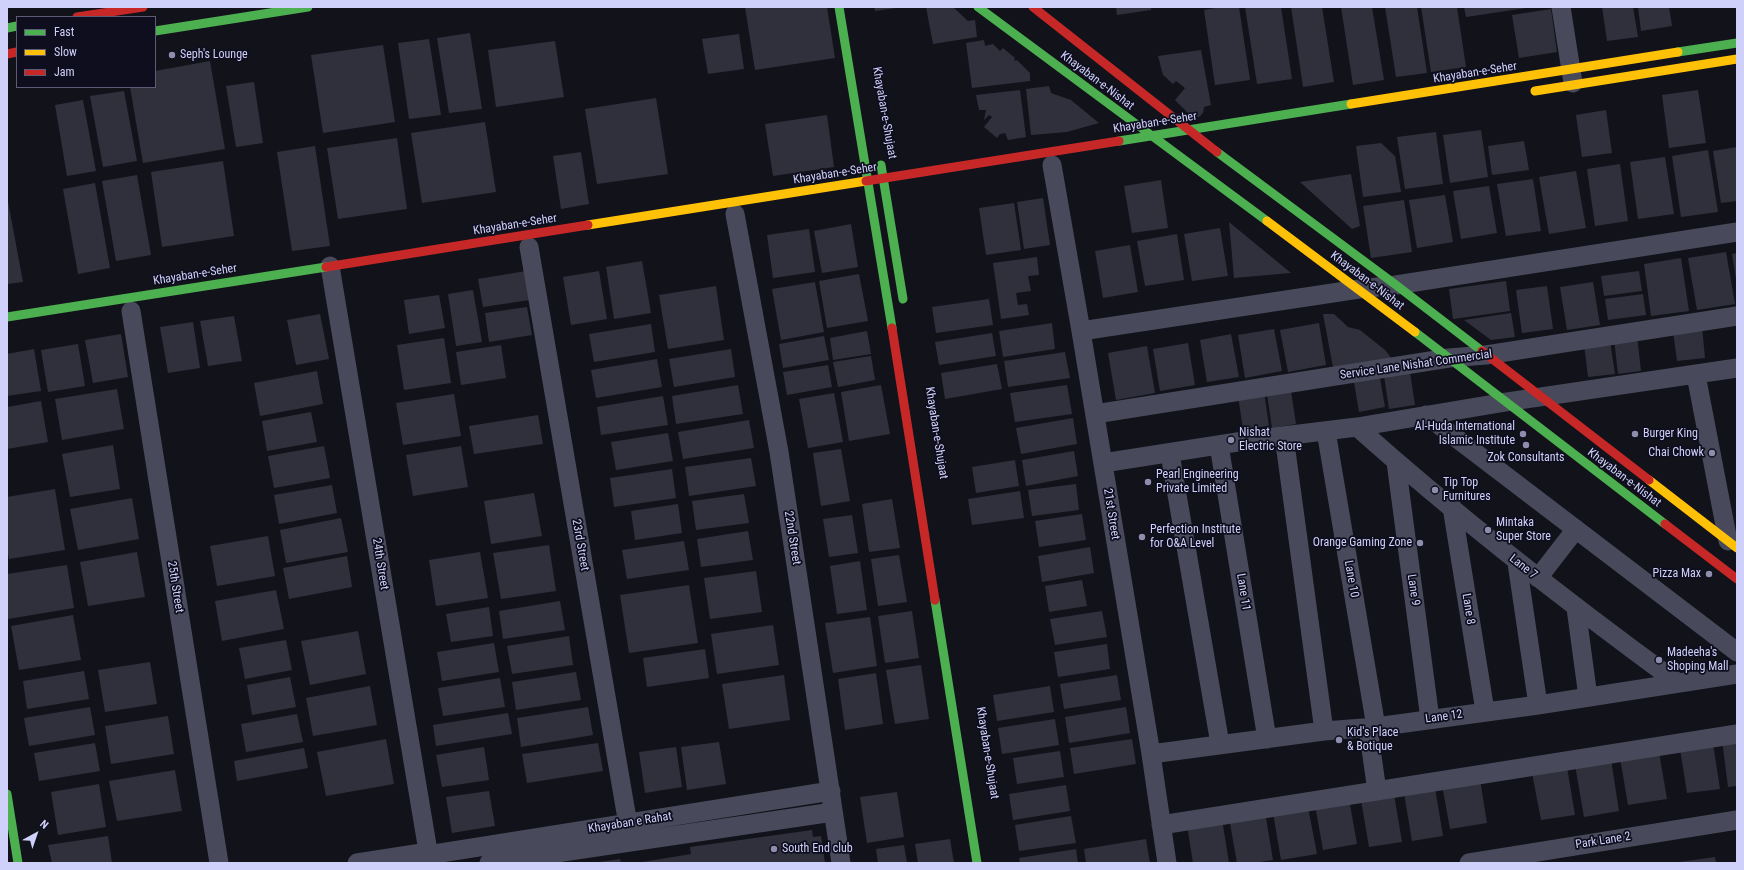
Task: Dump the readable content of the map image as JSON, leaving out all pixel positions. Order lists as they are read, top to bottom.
{
  "streets": {
    "street": [
      "Khayaban-e-Seher",
      "Khayaban-e-Nishat",
      "Khayaban-e-Shujaat",
      "Service Lane Nishat Commercial",
      "21st Street",
      "22nd Street",
      "23rd Street",
      "24th Street",
      "Lane 7",
      "Lane 10",
      "25th Street",
      "Lane 9",
      "Lane 11",
      "Lane 8",
      "Lane 12",
      "Khayaban e Rahat",
      "Park Lane 2"
    ]
  },
  "crossings": [
    ["Khayaban-e-Seher", "Khayaban-e-Nishat"],
    ["Khayaban-e-Seher", "Khayaban-e-Shujaat"],
    ["Khayaban-e-Seher", "24th Street"],
    ["Khayaban-e-Nishat", "Service Lane Nishat Commercial"],
    ["Service Lane Nishat Commercial", "21st Street"],
    ["21st Street", "Lane 12"],
    ["22nd Street", "Khayaban e Rahat"],
    ["23rd Street", "Khayaban e Rahat"],
    ["24th Street", "Khayaban e Rahat"],
    ["Lane 7", "Lane 9"],
    ["Lane 7", "Lane 8"],
    ["Lane 7", "Lane 12"],
    ["Lane 10", "Lane 12"],
    ["Lane 9", "Lane 12"],
    ["Lane 11", "Lane 12"],
    ["Lane 8", "Lane 12"]
  ],
  "places": [
    "Seph's Lounge",
    "Al-Huda International Islamic Institute",
    "Burger King",
    "Nishat Electric Store",
    "Zok Consultants",
    "Chai Chowk",
    "Pearl Engineering Private Limited",
    "Tip Top Furnitures",
    "Mintaka Super Store",
    "Perfection Institute for O&A Level",
    "Orange Gaming Zone",
    "Pizza Max",
    "Madeeha's Shoping Mall",
    "Kid's Place & Botique",
    "South End club"
  ],
  "legend": ["Fast", "Slow", "Jam"],
  "north": "top right"
}
